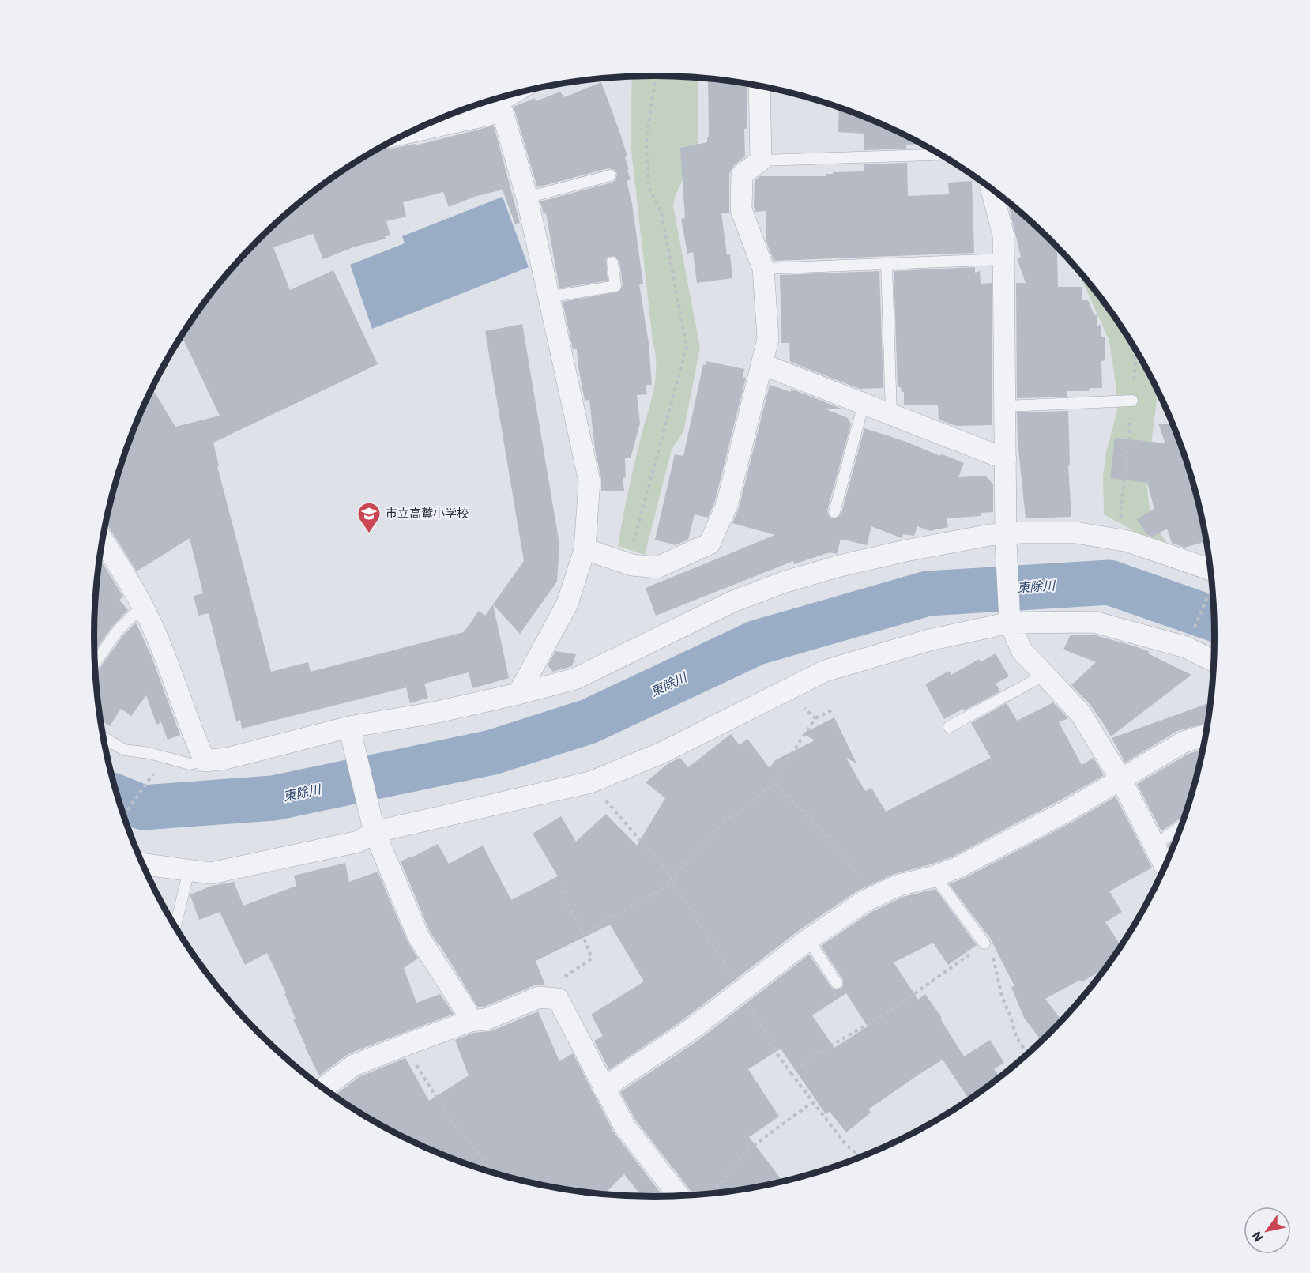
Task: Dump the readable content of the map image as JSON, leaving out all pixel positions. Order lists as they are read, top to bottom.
{
  "water": ["東除川"],
  "places": {
    "school or university": ["市立高鷲小学校"]
  },
  "north": "bottom left"
}
